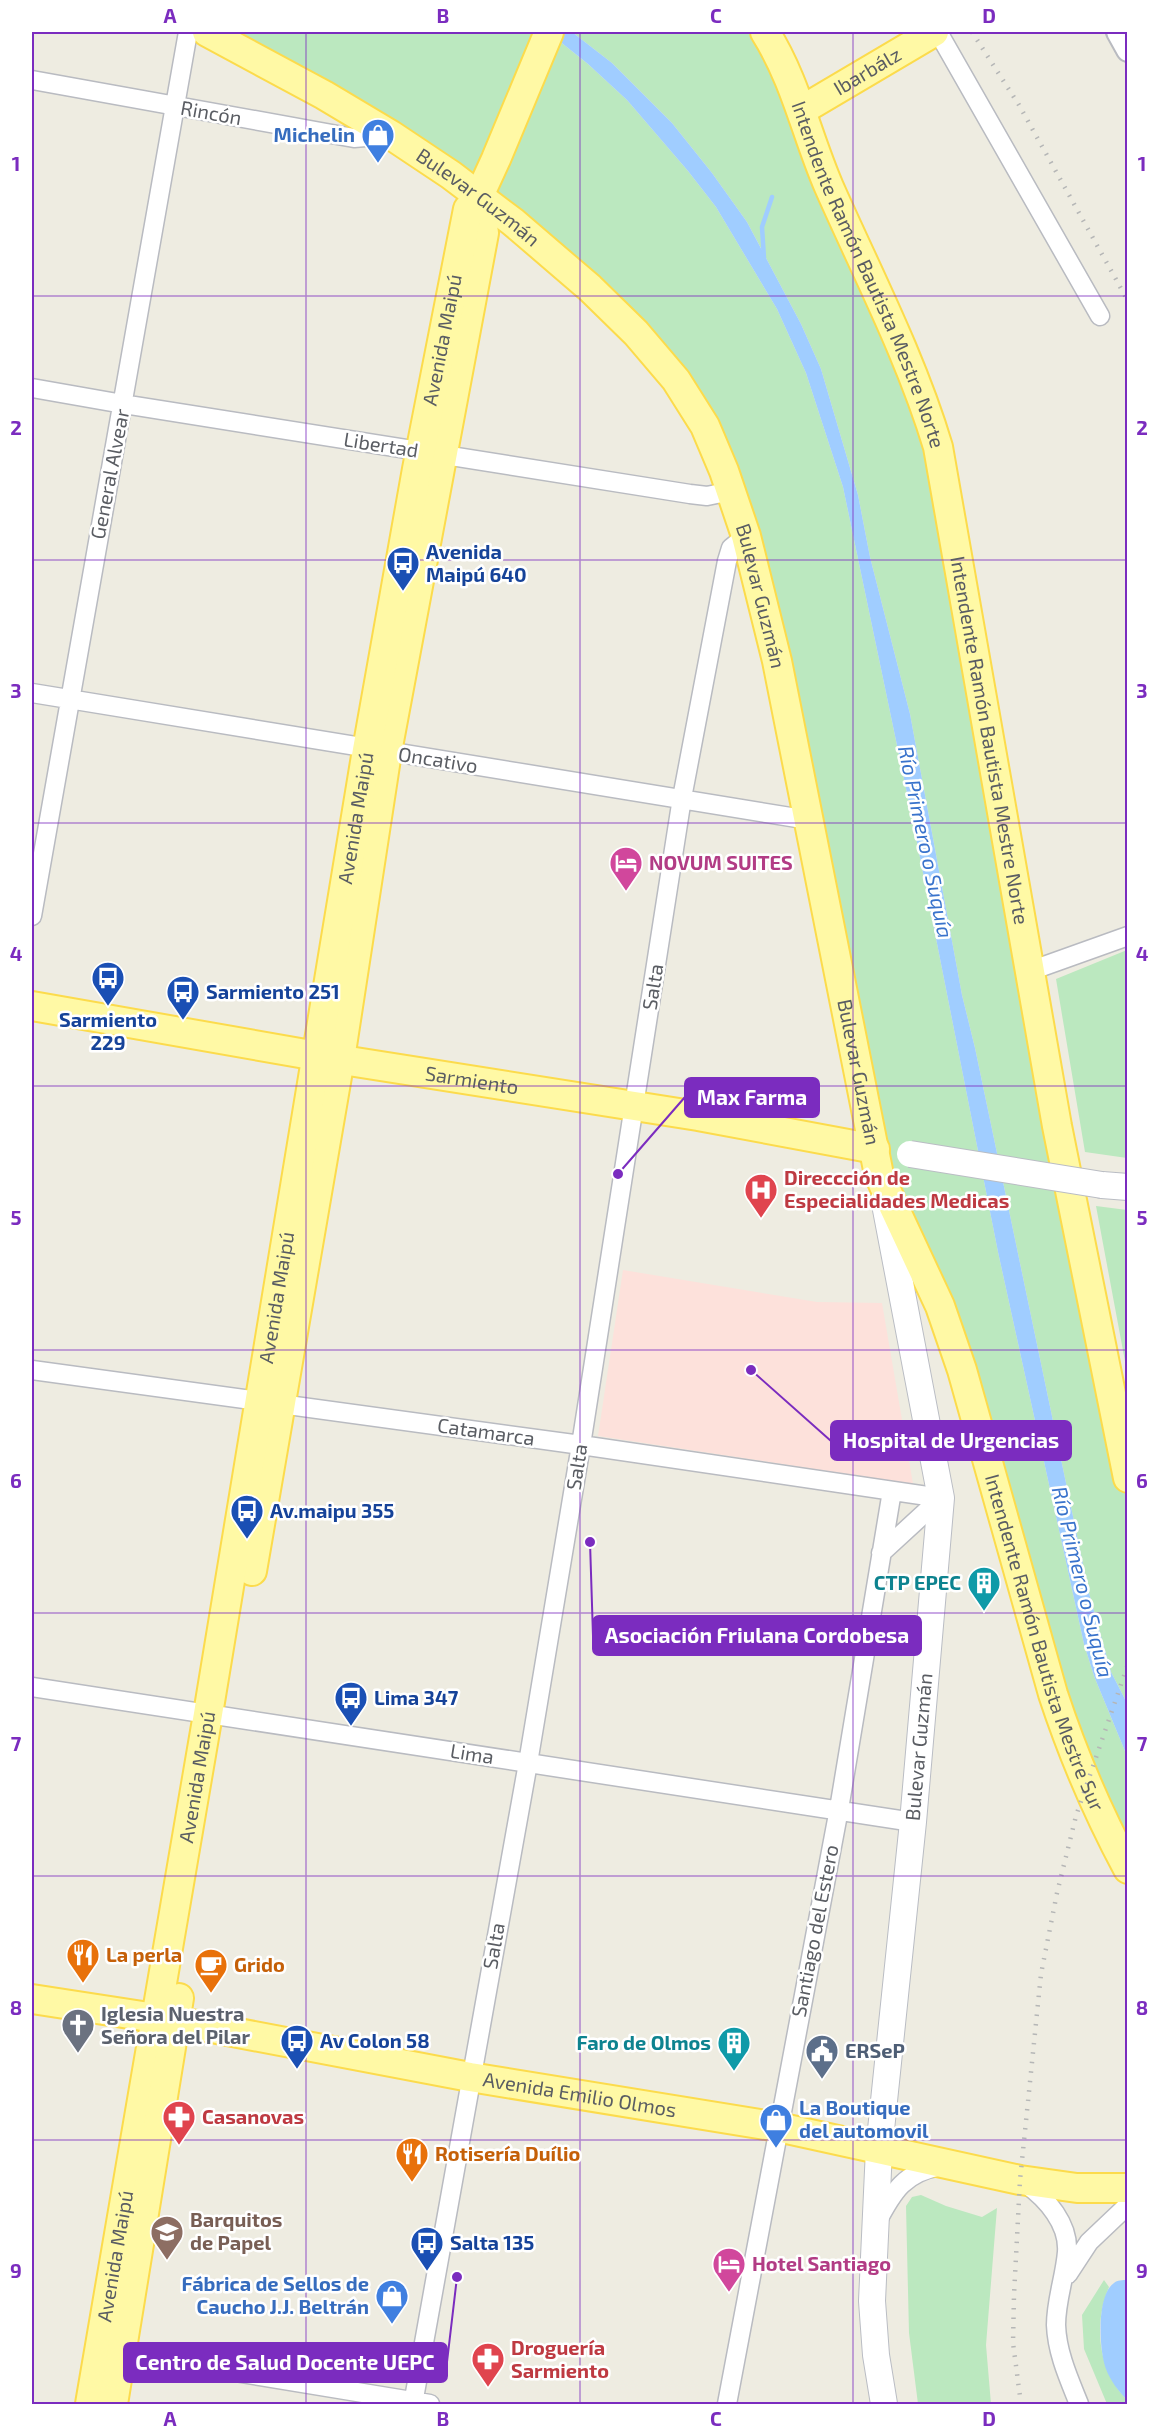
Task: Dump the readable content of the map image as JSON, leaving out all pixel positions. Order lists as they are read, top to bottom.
{
  "streets": {
    "main road": [
      "Ibarbálz",
      "Bulevar Guzmán",
      "Intendente Ramón Bautista Mestre Norte",
      "Avenida Maipú",
      "Sarmiento",
      "Intendente Ramón Bautista Mestre Sur",
      "Avenida Emilio Olmos"
    ],
    "street": [
      "Rincón",
      "Libertad",
      "General Alvear",
      "Oncativo",
      "Salta",
      "Catamarca",
      "Lima",
      "Santiago del Estero"
    ]
  },
  "crossings": [
    ["Ibarbálz", "Intendente Ramón Bautista Mestre Norte"],
    ["Rincón", "Bulevar Guzmán"],
    ["Rincón", "General Alvear"],
    ["Bulevar Guzmán", "Avenida Maipú"],
    ["Bulevar Guzmán", "Libertad"],
    ["Bulevar Guzmán", "Oncativo"],
    ["Bulevar Guzmán", "Salta"],
    ["Bulevar Guzmán", "Sarmiento"],
    ["Bulevar Guzmán", "Catamarca"],
    ["Bulevar Guzmán", "Intendente Ramón Bautista Mestre Sur"],
    ["Bulevar Guzmán", "Lima"],
    ["Bulevar Guzmán", "Avenida Emilio Olmos"],
    ["Avenida Maipú", "Libertad"],
    ["Avenida Maipú", "Oncativo"],
    ["Avenida Maipú", "Sarmiento"],
    ["Avenida Maipú", "Catamarca"],
    ["Avenida Maipú", "Lima"],
    ["Avenida Maipú", "Avenida Emilio Olmos"],
    ["Libertad", "General Alvear"],
    ["General Alvear", "Oncativo"],
    ["Oncativo", "Salta"],
    ["Salta", "Sarmiento"],
    ["Salta", "Catamarca"],
    ["Salta", "Lima"],
    ["Salta", "Avenida Emilio Olmos"],
    ["Sarmiento", "Intendente Ramón Bautista Mestre Sur"],
    ["Catamarca", "Santiago del Estero"],
    ["Lima", "Santiago del Estero"],
    ["Santiago del Estero", "Avenida Emilio Olmos"]
  ],
  "water": ["Río Primero o Suquía"],
  "places": {
    "shop": ["Michelin", "La Boutique del automovil", "Fábrica de Sellos de Caucho J.J. Beltrán"],
    "bus stop": [
      "Avenida Maipú 640",
      "Sarmiento 229",
      "Sarmiento 251",
      "Av.maipu 355",
      "Lima 347",
      "Av Colon 58",
      "Salta 135"
    ],
    "hotel": ["NOVUM SUITES", "Hotel Santiago"],
    "other": [
      "Max Farma",
      "Hospital de Urgencias",
      "Asociación Friulana Cordobesa",
      "Centro de Salud Docente UEPC"
    ],
    "hospital": ["Direccción de Especialidades Medicas"],
    "building": ["CTP EPEC", "Faro de Olmos"],
    "restaurant": ["La perla", "Rotisería Duílio"],
    "cafe": ["Grido"],
    "church": ["Iglesia Nuestra Señora del Pilar"],
    "public building": ["ERSeP"],
    "pharmacy": ["Casanovas", "Droguería Sarmiento"],
    "school or university": ["Barquitos de Papel"]
  },
  "grid": {
    "columns": [
      "A",
      "B",
      "C",
      "D"
    ],
    "rows": [
      "1",
      "2",
      "3",
      "4",
      "5",
      "6",
      "7",
      "8",
      "9"
    ]
  }
}
